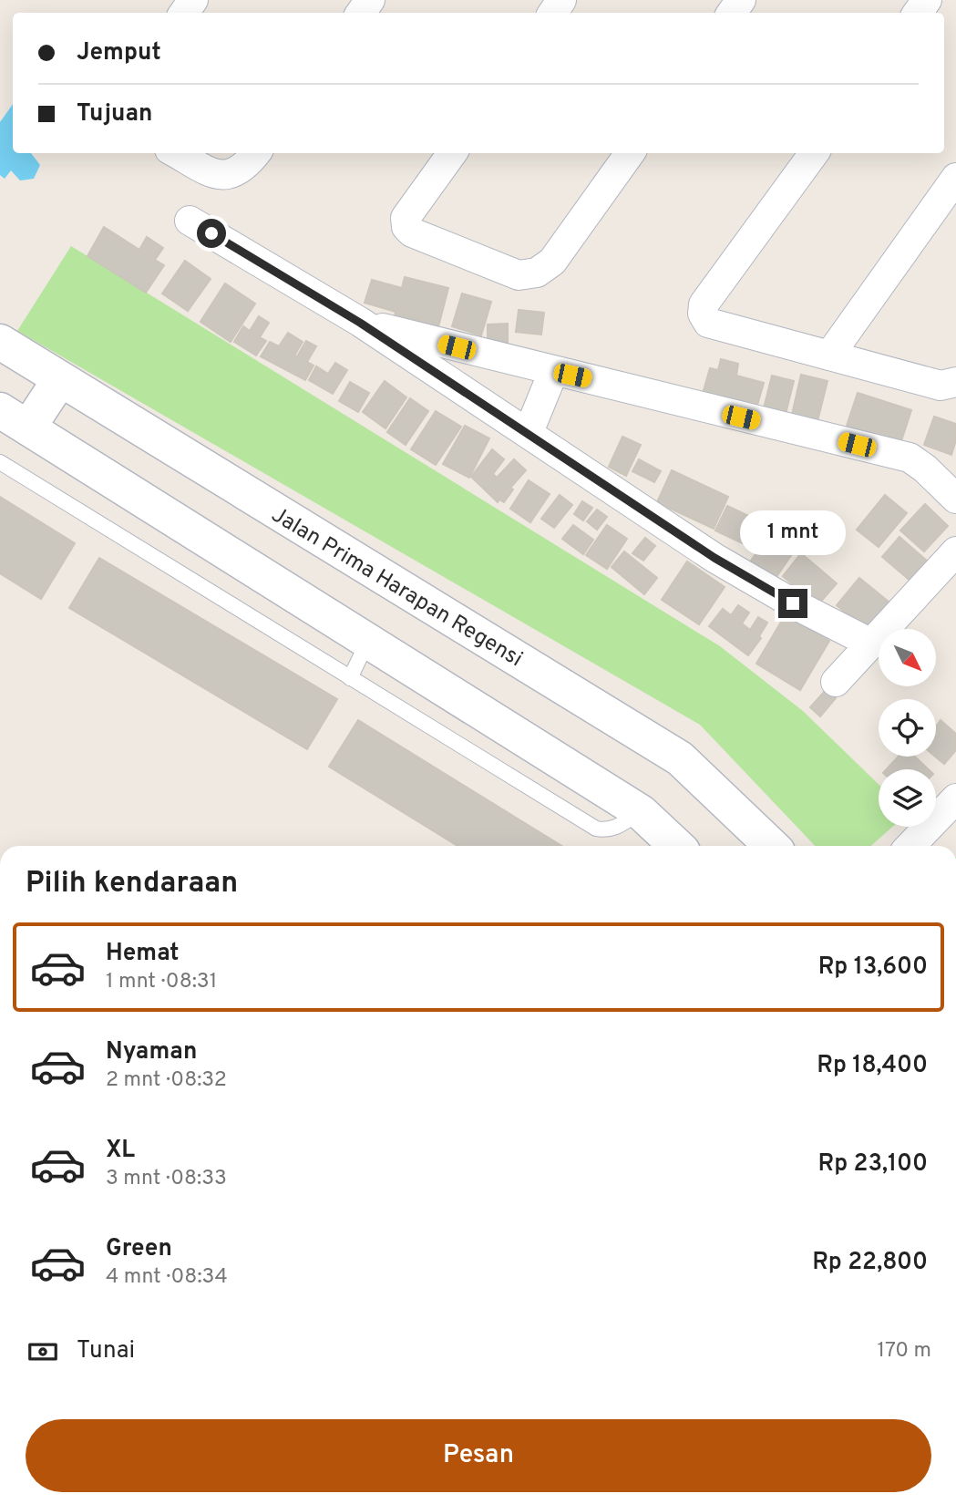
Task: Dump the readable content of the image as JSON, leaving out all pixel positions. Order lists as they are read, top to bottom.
{
  "streets": {
    "street": ["Jalan Prima Harapan Regensi"]
  },
  "north": "bottom right",
  "page": {
    "banner": ["Jemput", "Tujuan"],
    "bubble": "1 mnt",
    "heading": "Pilih kendaraan",
    "list": [
      {
        "name": "Hemat",
        "note": "1 mnt · 08:31",
        "value": "Rp 13,600"
      },
      {
        "name": "Nyaman",
        "note": "2 mnt · 08:32",
        "value": "Rp 18,400"
      },
      {
        "name": "XL",
        "note": "3 mnt · 08:33",
        "value": "Rp 23,100"
      },
      {
        "name": "Green",
        "note": "4 mnt · 08:34",
        "value": "Rp 22,800"
      }
    ],
    "pay": ["Tunai", "170 m"],
    "buttons": "Pesan"
  }
}
